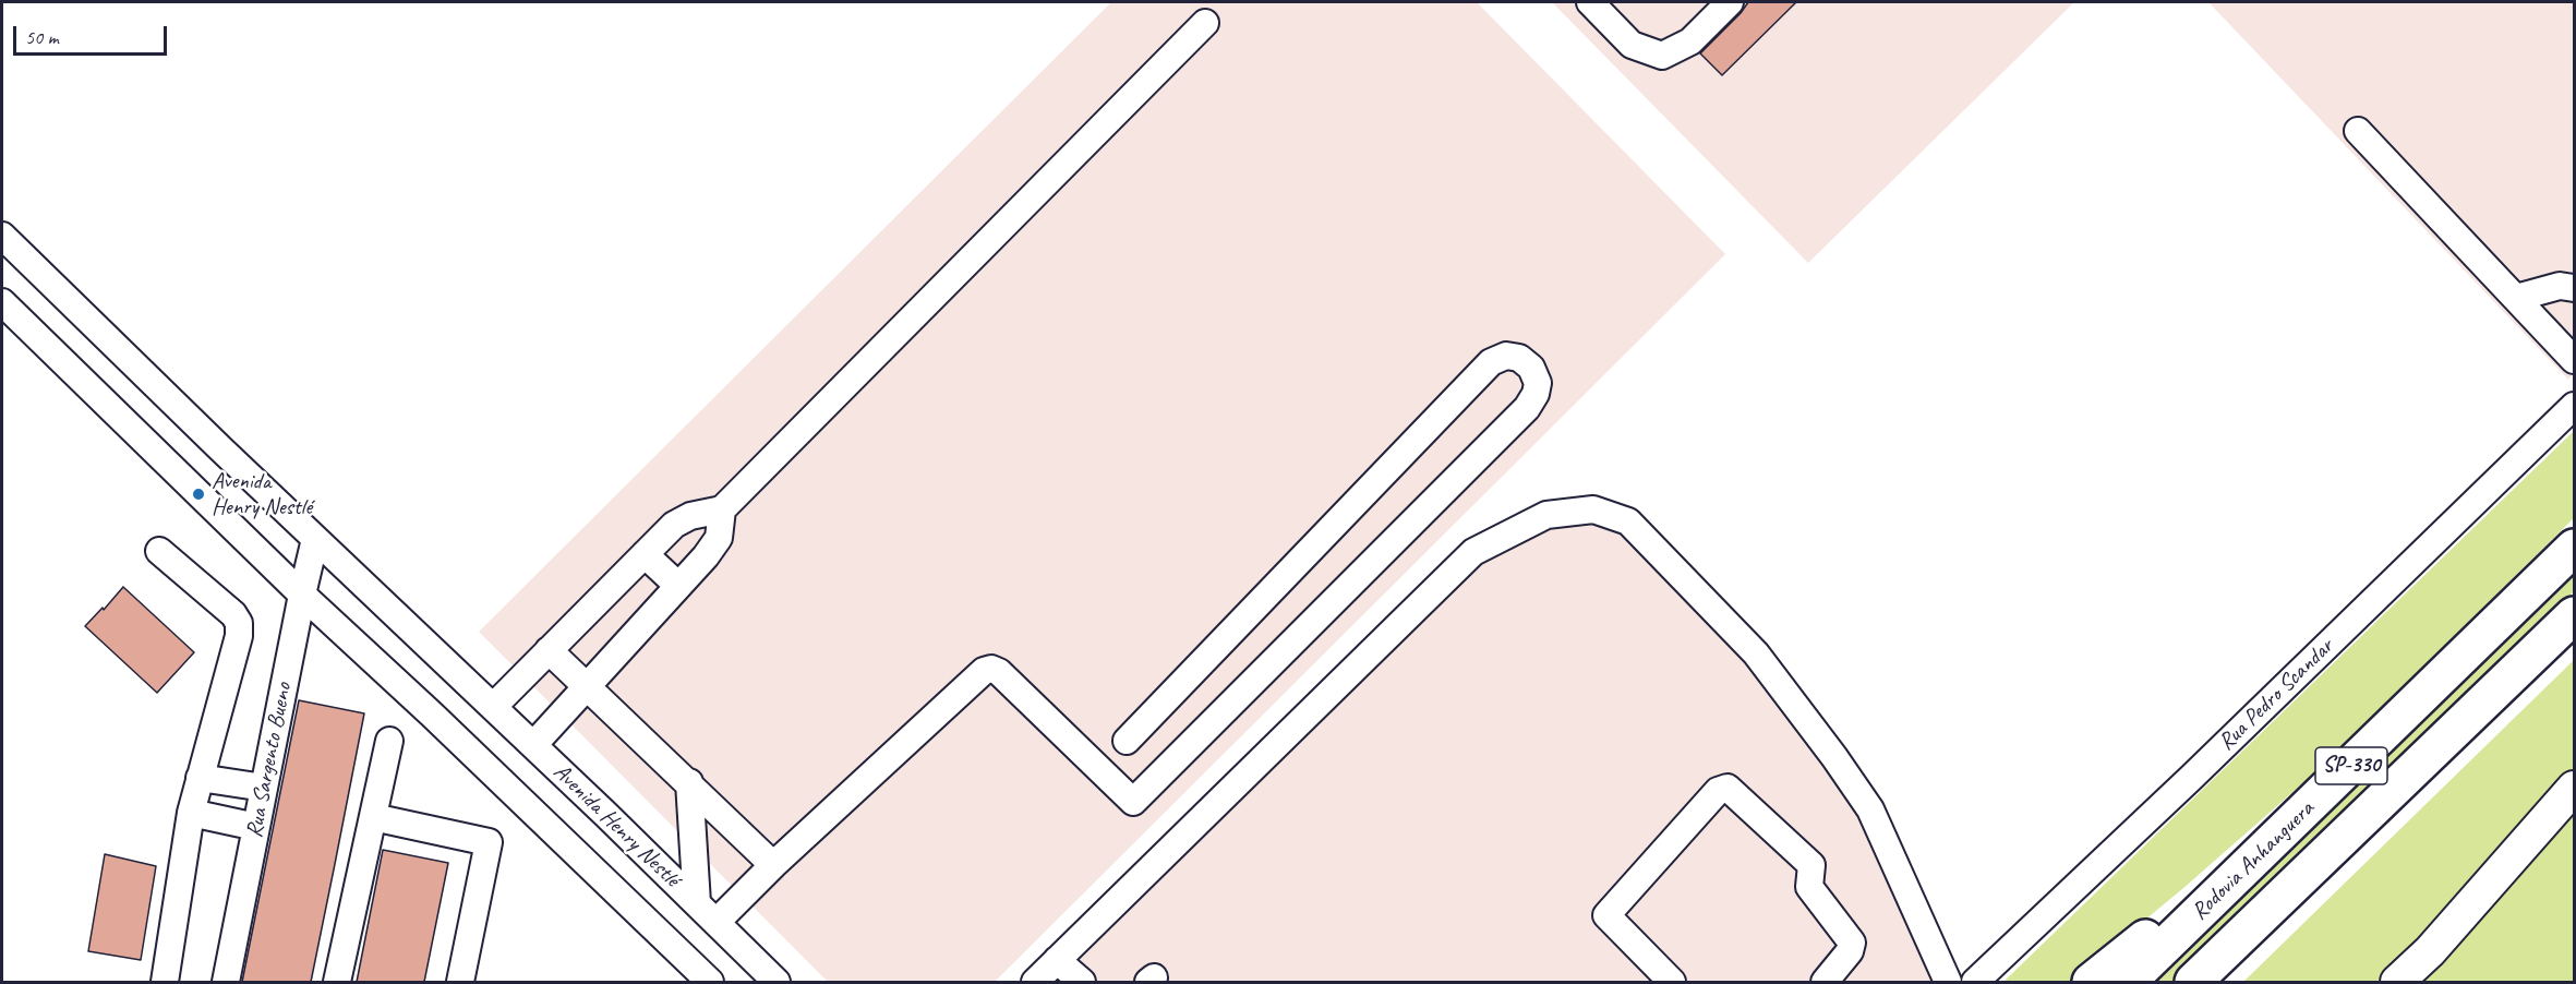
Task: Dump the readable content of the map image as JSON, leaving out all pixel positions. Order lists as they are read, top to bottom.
{
  "streets": {
    "highway": ["SP-330", "Rodovia Anhanguera"],
    "street": ["Rua Pedro Scandar", "Rua Sargento Bueno", "Avenida Henry Nestlé"]
  },
  "crossings": [
    ["Rua Sargento Bueno", "Avenida Henry Nestlé"]
  ],
  "places": ["Avenida Henry Nestlé"],
  "scale_bar": "50 m"
}
